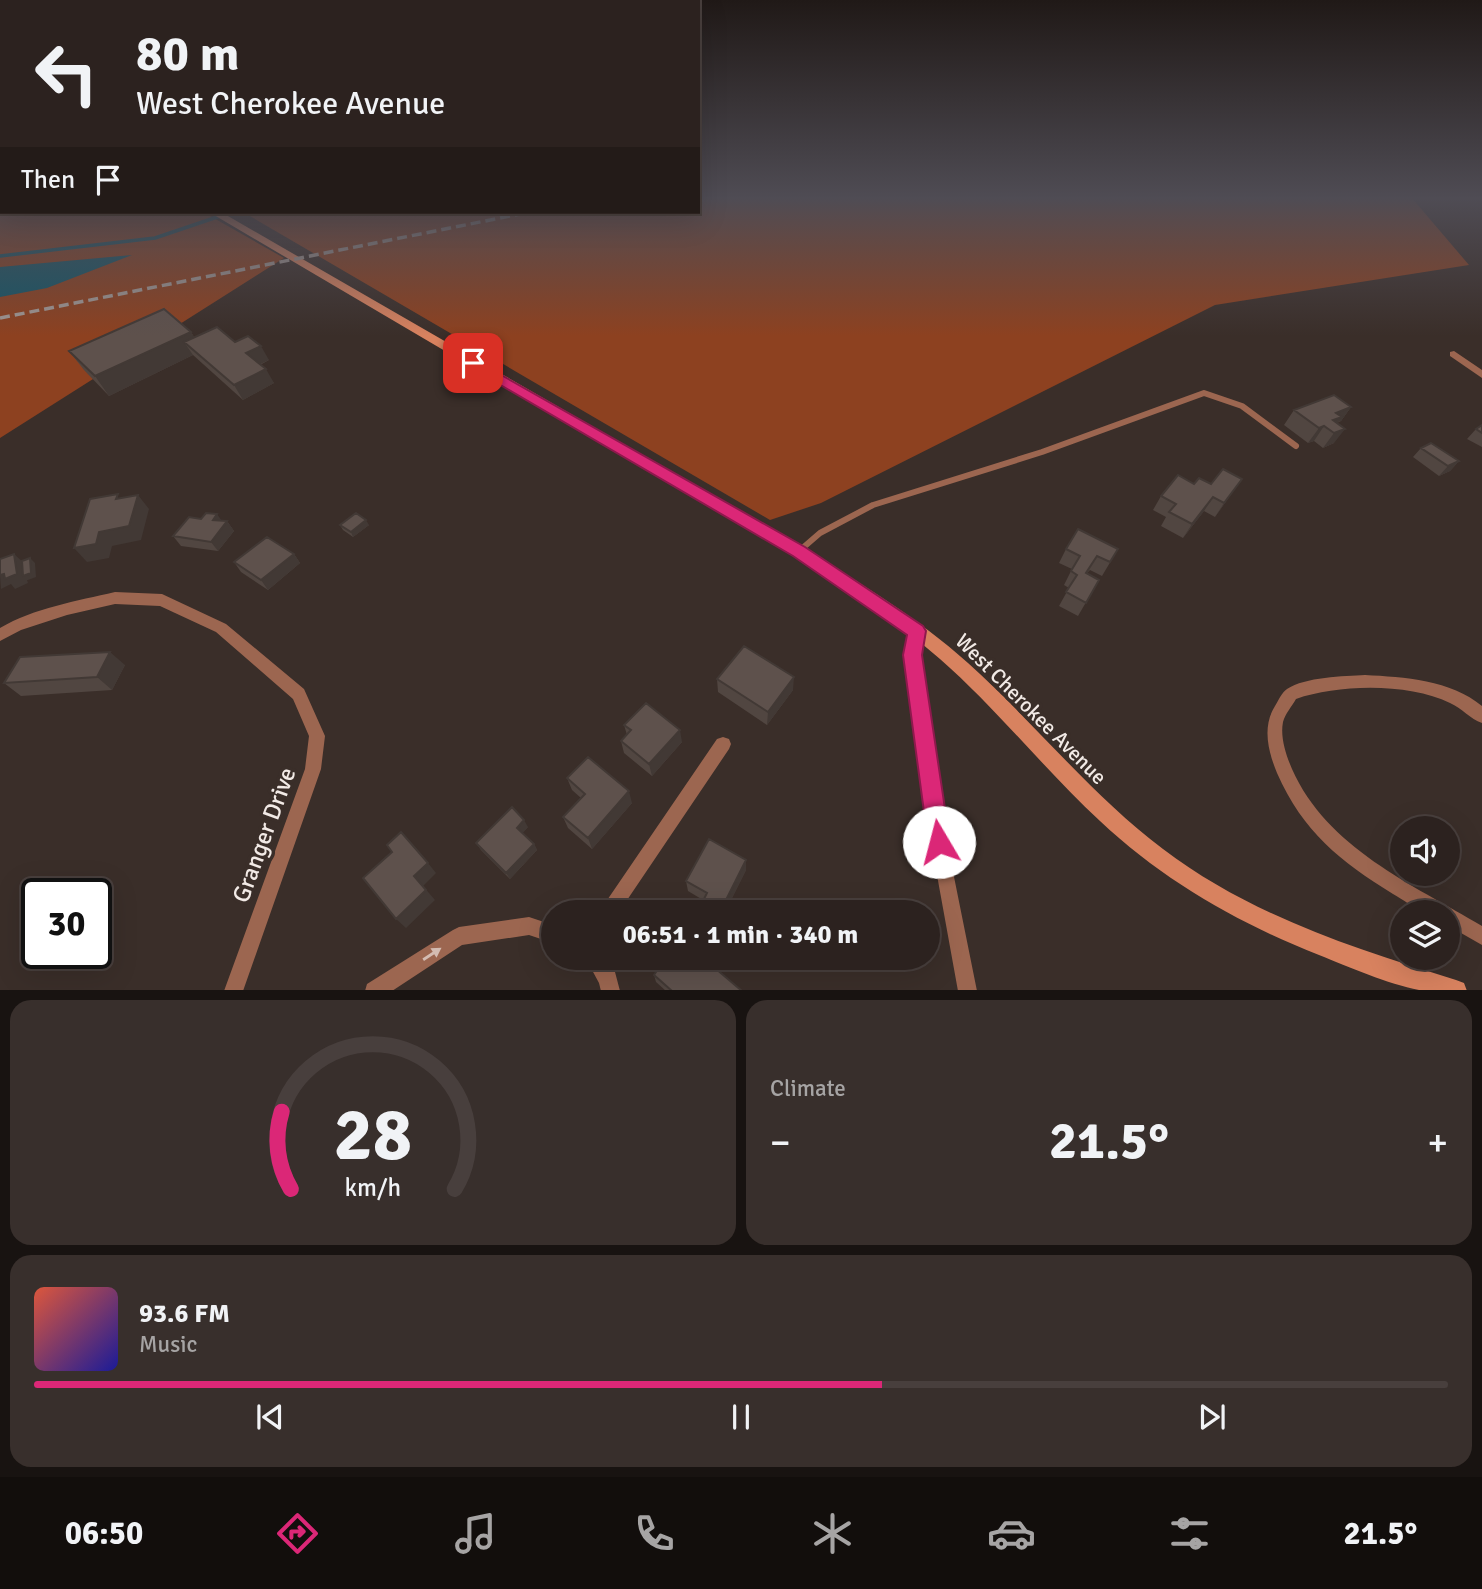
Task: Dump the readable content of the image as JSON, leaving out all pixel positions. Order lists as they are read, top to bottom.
{
  "streets": {
    "main road": ["West Cherokee Avenue"],
    "street": ["Granger Drive"]
  },
  "page": {
    "turn": ["80 m", "West Cherokee Avenue"],
    "then": "Then",
    "limit": "30",
    "trip": "06:51 · 1 min · 340 m",
    "tile": "Climate",
    "heat": ["−", "21.5°", "+"],
    "song": ["93.6 FM", "Music"],
    "tabs": ["06:50", "21.5°"],
    "gauge": ["28", "km/h"]
  }
}
